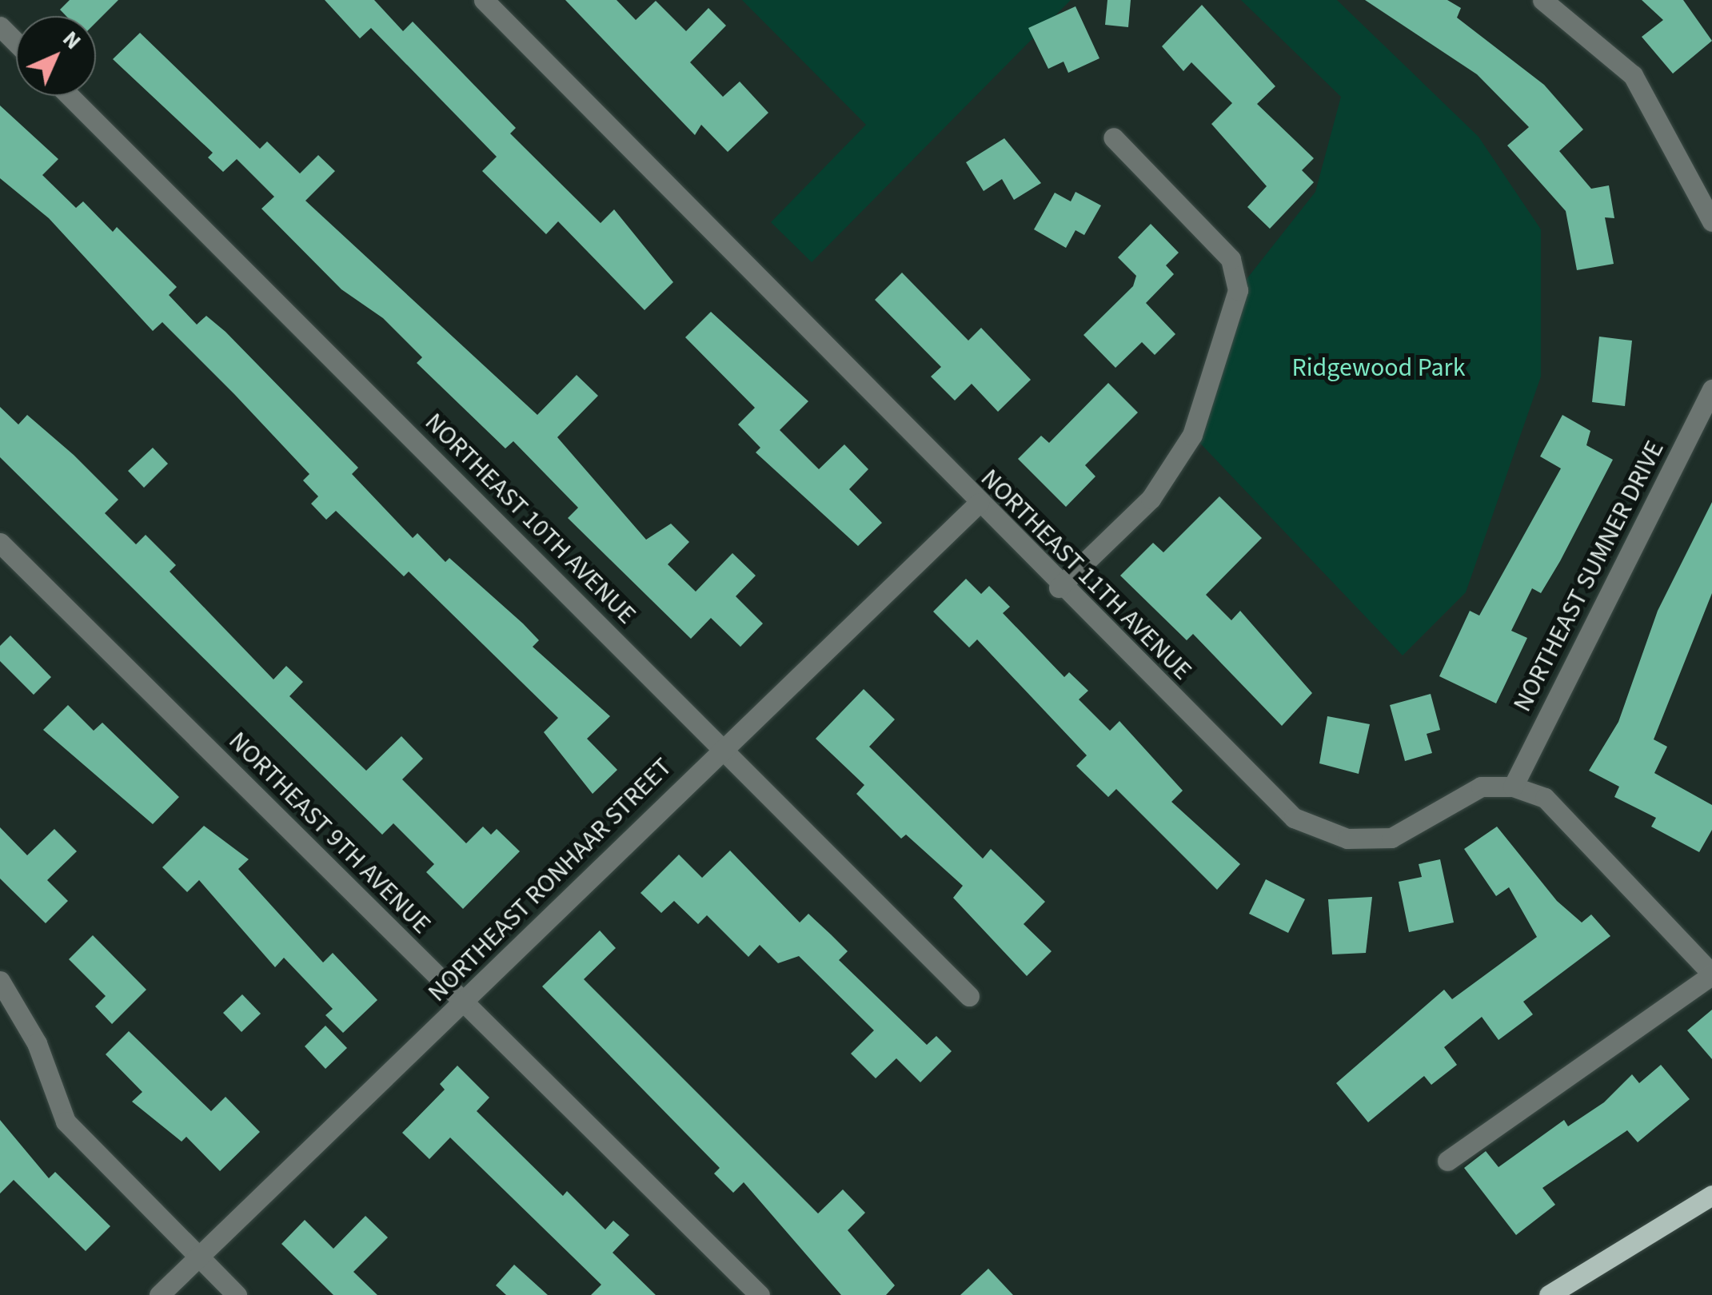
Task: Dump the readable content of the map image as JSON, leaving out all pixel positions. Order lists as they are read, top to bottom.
{
  "streets": {
    "street": [
      "NORTHEAST 10TH AVENUE",
      "NORTHEAST 11TH AVENUE",
      "NORTHEAST SUMNER DRIVE",
      "NORTHEAST 9TH AVENUE",
      "NORTHEAST RONHAAR STREET"
    ]
  },
  "crossings": [
    ["NORTHEAST 10TH AVENUE", "NORTHEAST RONHAAR STREET"],
    ["NORTHEAST 11TH AVENUE", "NORTHEAST SUMNER DRIVE"],
    ["NORTHEAST 11TH AVENUE", "NORTHEAST RONHAAR STREET"],
    ["NORTHEAST 9TH AVENUE", "NORTHEAST RONHAAR STREET"]
  ],
  "parks": ["Ridgewood Park"],
  "north": "top right"
}
